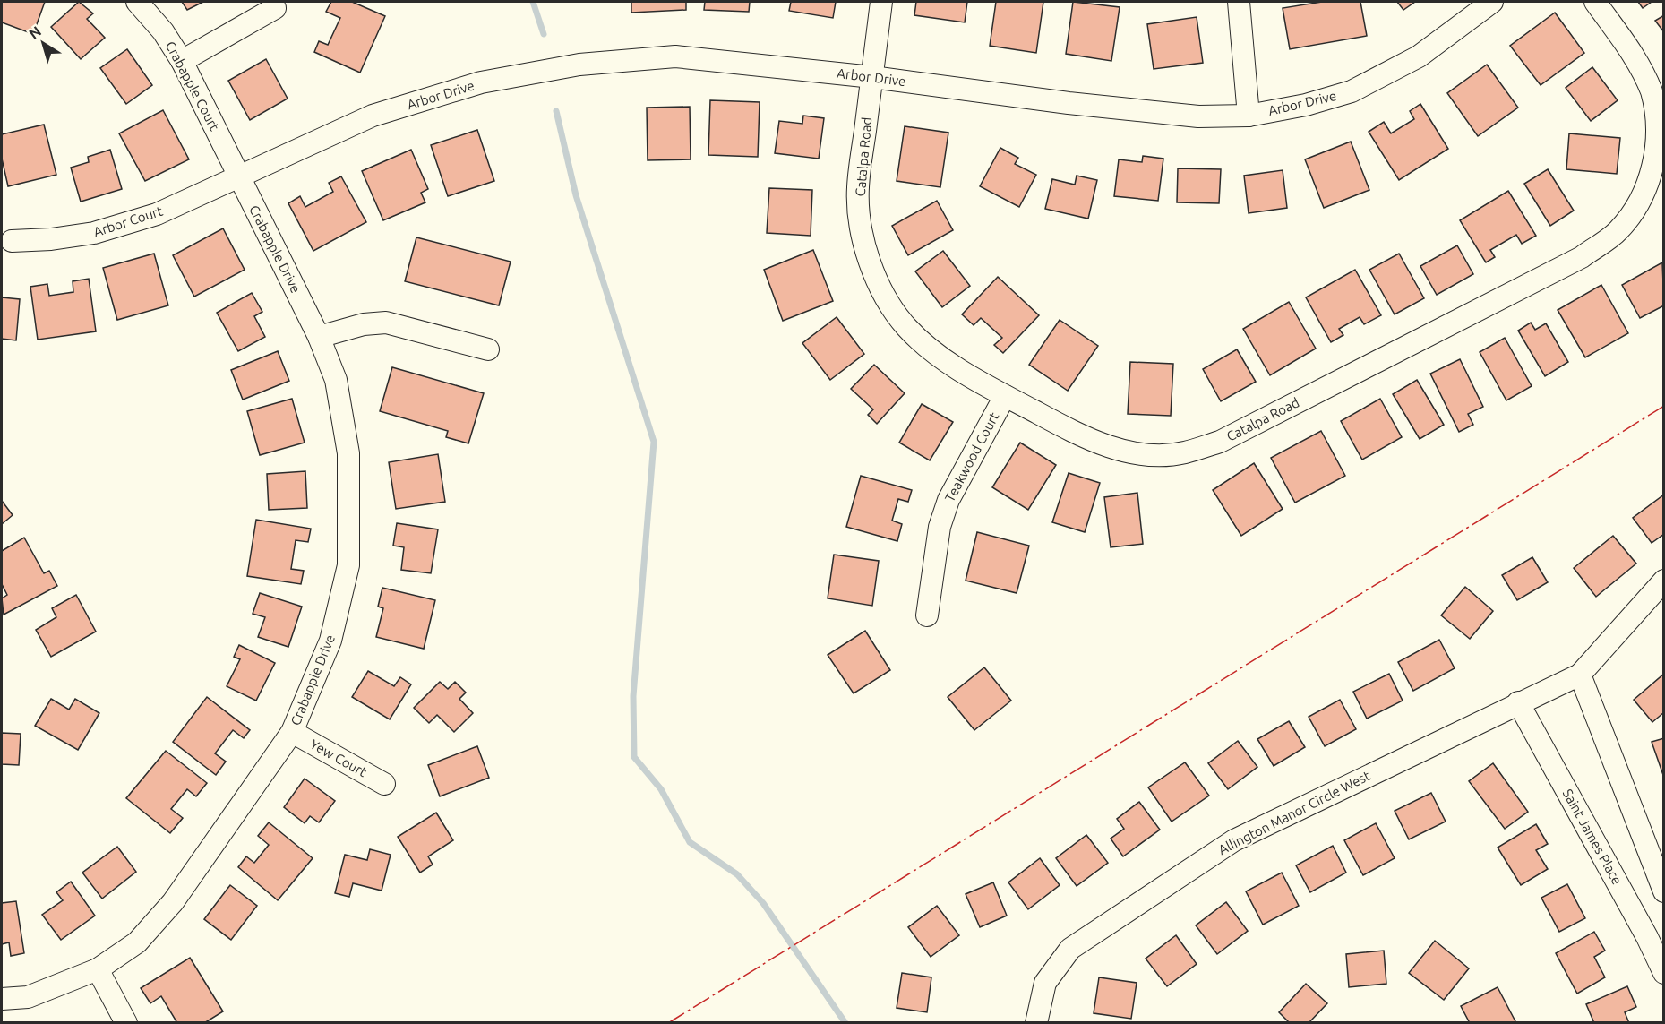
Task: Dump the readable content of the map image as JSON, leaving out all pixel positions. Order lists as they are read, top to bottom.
{
  "streets": {
    "street": [
      "Arbor Drive",
      "Crabapple Court",
      "Catalpa Road",
      "Arbor Court",
      "Crabapple Drive",
      "Teakwood Court",
      "Yew Court",
      "Allington Manor Circle West",
      "Saint James Place"
    ]
  },
  "crossings": [
    ["Arbor Drive", "Crabapple Court"],
    ["Arbor Drive", "Catalpa Road"],
    ["Arbor Drive", "Arbor Court"],
    ["Arbor Drive", "Crabapple Drive"],
    ["Crabapple Court", "Arbor Court"],
    ["Crabapple Court", "Crabapple Drive"],
    ["Catalpa Road", "Teakwood Court"],
    ["Arbor Court", "Crabapple Drive"],
    ["Crabapple Drive", "Yew Court"],
    ["Allington Manor Circle West", "Saint James Place"]
  ],
  "north": "top left"
}
